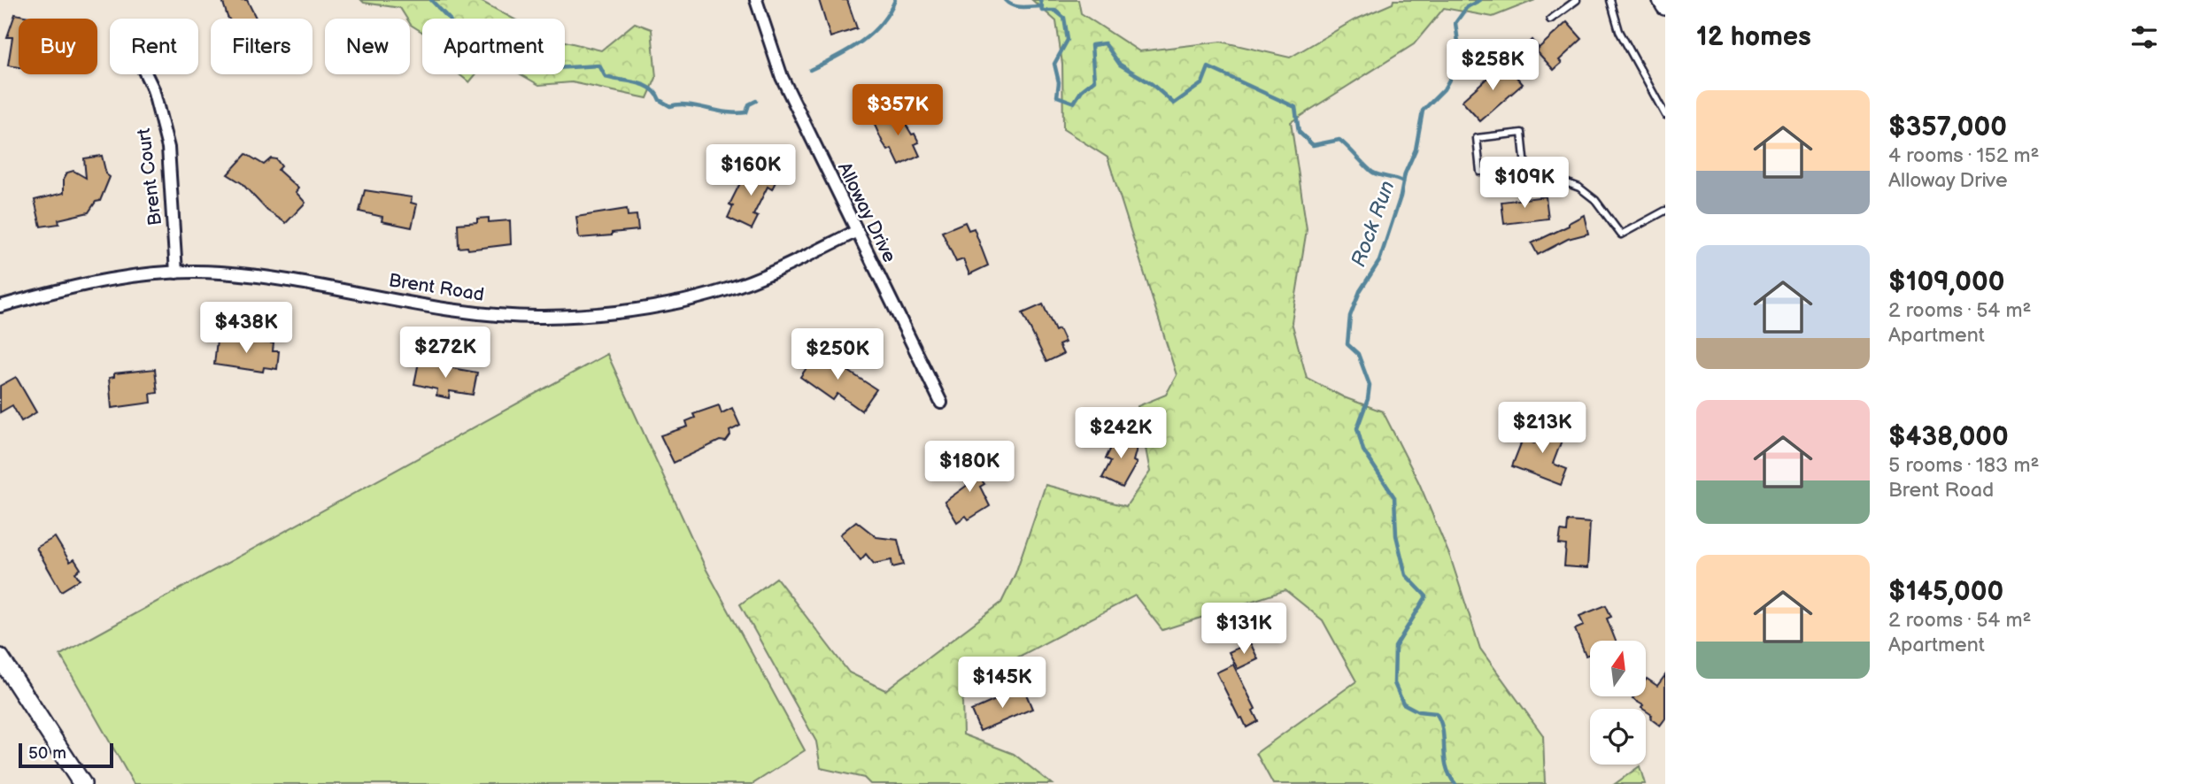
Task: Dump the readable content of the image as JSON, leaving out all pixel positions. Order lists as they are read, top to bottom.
{
  "streets": {
    "street": ["Brent Court", "Alloway Drive", "Brent Road"]
  },
  "crossings": [
    ["Brent Court", "Brent Road"],
    ["Alloway Drive", "Brent Road"]
  ],
  "water": ["Rock Run"],
  "scale_bar": "50 m",
  "north": "top",
  "page": {
    "heading": "12 homes",
    "chip": [
      "Buy",
      "Rent",
      "Filters",
      "New",
      "Apartment"
    ],
    "price": [
      "$258K",
      "$357K",
      "$160K",
      "$109K",
      "$438K",
      "$272K",
      "$250K",
      "$213K",
      "$242K",
      "$180K",
      "$131K",
      "$145K"
    ],
    "list": [
      {
        "name": "$357,000",
        "note": "4 rooms · 152 m² · Alloway Drive"
      },
      {
        "name": "$109,000",
        "note": "2 rooms · 54 m² · Apartment"
      },
      {
        "name": "$438,000",
        "note": "5 rooms · 183 m² · Brent Road"
      },
      {
        "name": "$145,000",
        "note": "2 rooms · 54 m² · Apartment"
      }
    ],
    "scale": "50 m"
  }
}
